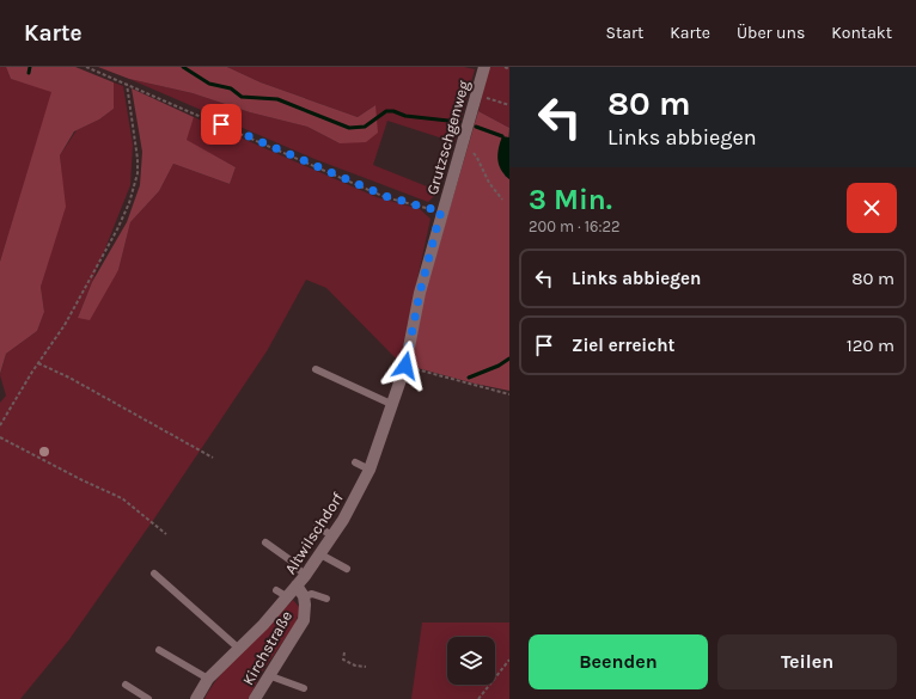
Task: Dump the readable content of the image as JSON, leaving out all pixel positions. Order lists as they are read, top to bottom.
{
  "streets": {
    "street": ["Grutzschgenweg", "Altwilschdorf", "Kirchstraße"]
  },
  "crossings": [
    ["Grutzschgenweg", "Altwilschdorf"],
    ["Altwilschdorf", "Kirchstraße"]
  ],
  "page": {
    "header": "Karte",
    "nav": [
      "Start",
      "Karte",
      "Über uns",
      "Kontakt"
    ],
    "turn": ["80 m", "Links abbiegen"],
    "heading": ["3 Min.", "200 m · 16:22"],
    "list": [
      {
        "name": "Links abbiegen",
        "value": "80 m"
      },
      {
        "name": "Ziel erreicht",
        "value": "120 m"
      }
    ],
    "buttons": ["Beenden", "Teilen"]
  }
}
